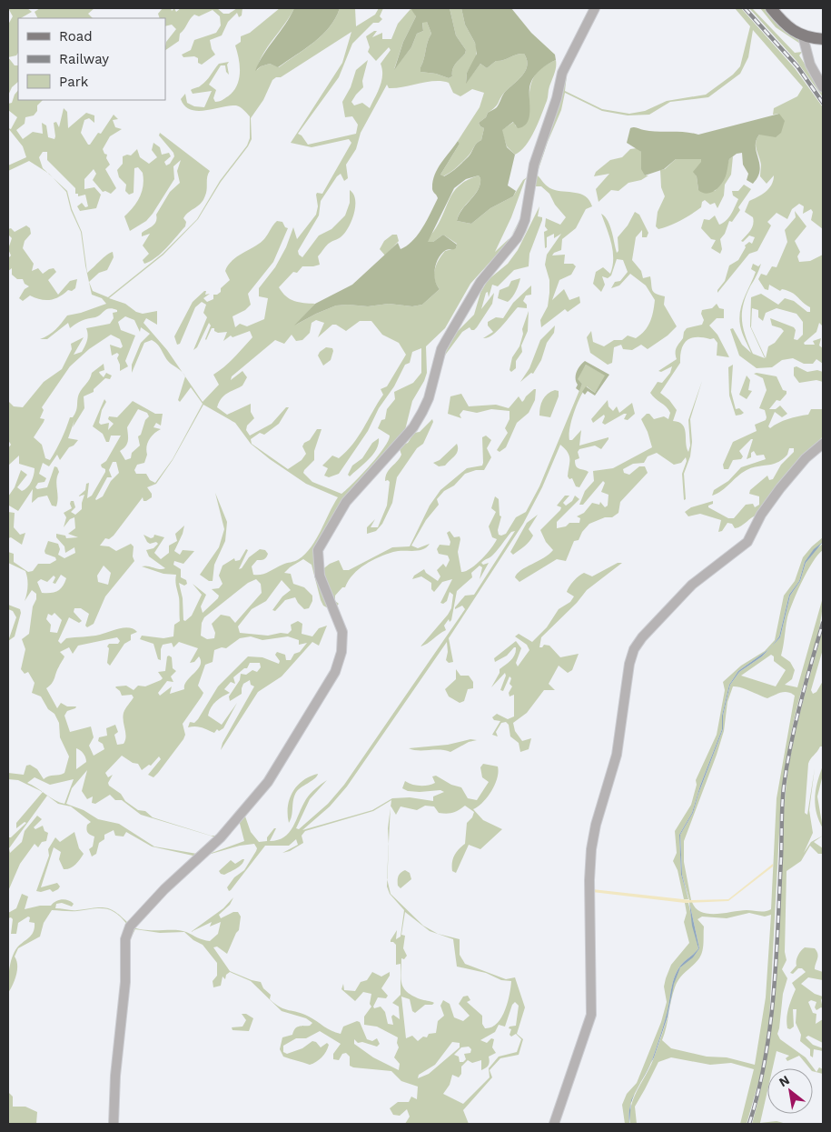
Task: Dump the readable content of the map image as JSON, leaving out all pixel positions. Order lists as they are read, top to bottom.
{
  "legend": ["Road", "Railway", "Park"],
  "north": "top left"
}
